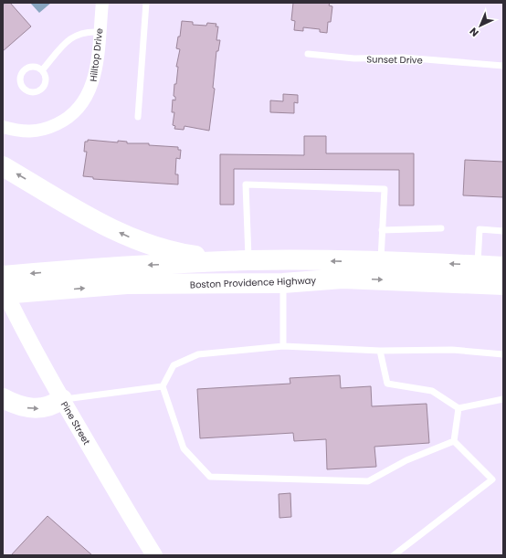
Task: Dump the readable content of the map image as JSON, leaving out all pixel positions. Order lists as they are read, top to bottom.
{
  "streets": {
    "main road": ["Boston Providence Highway"],
    "street": ["Hilltop Drive", "Pine Street"],
    "lane": ["Sunset Drive"]
  },
  "crossings": [
    ["Boston Providence Highway", "Pine Street"]
  ],
  "north": "bottom left"
}
